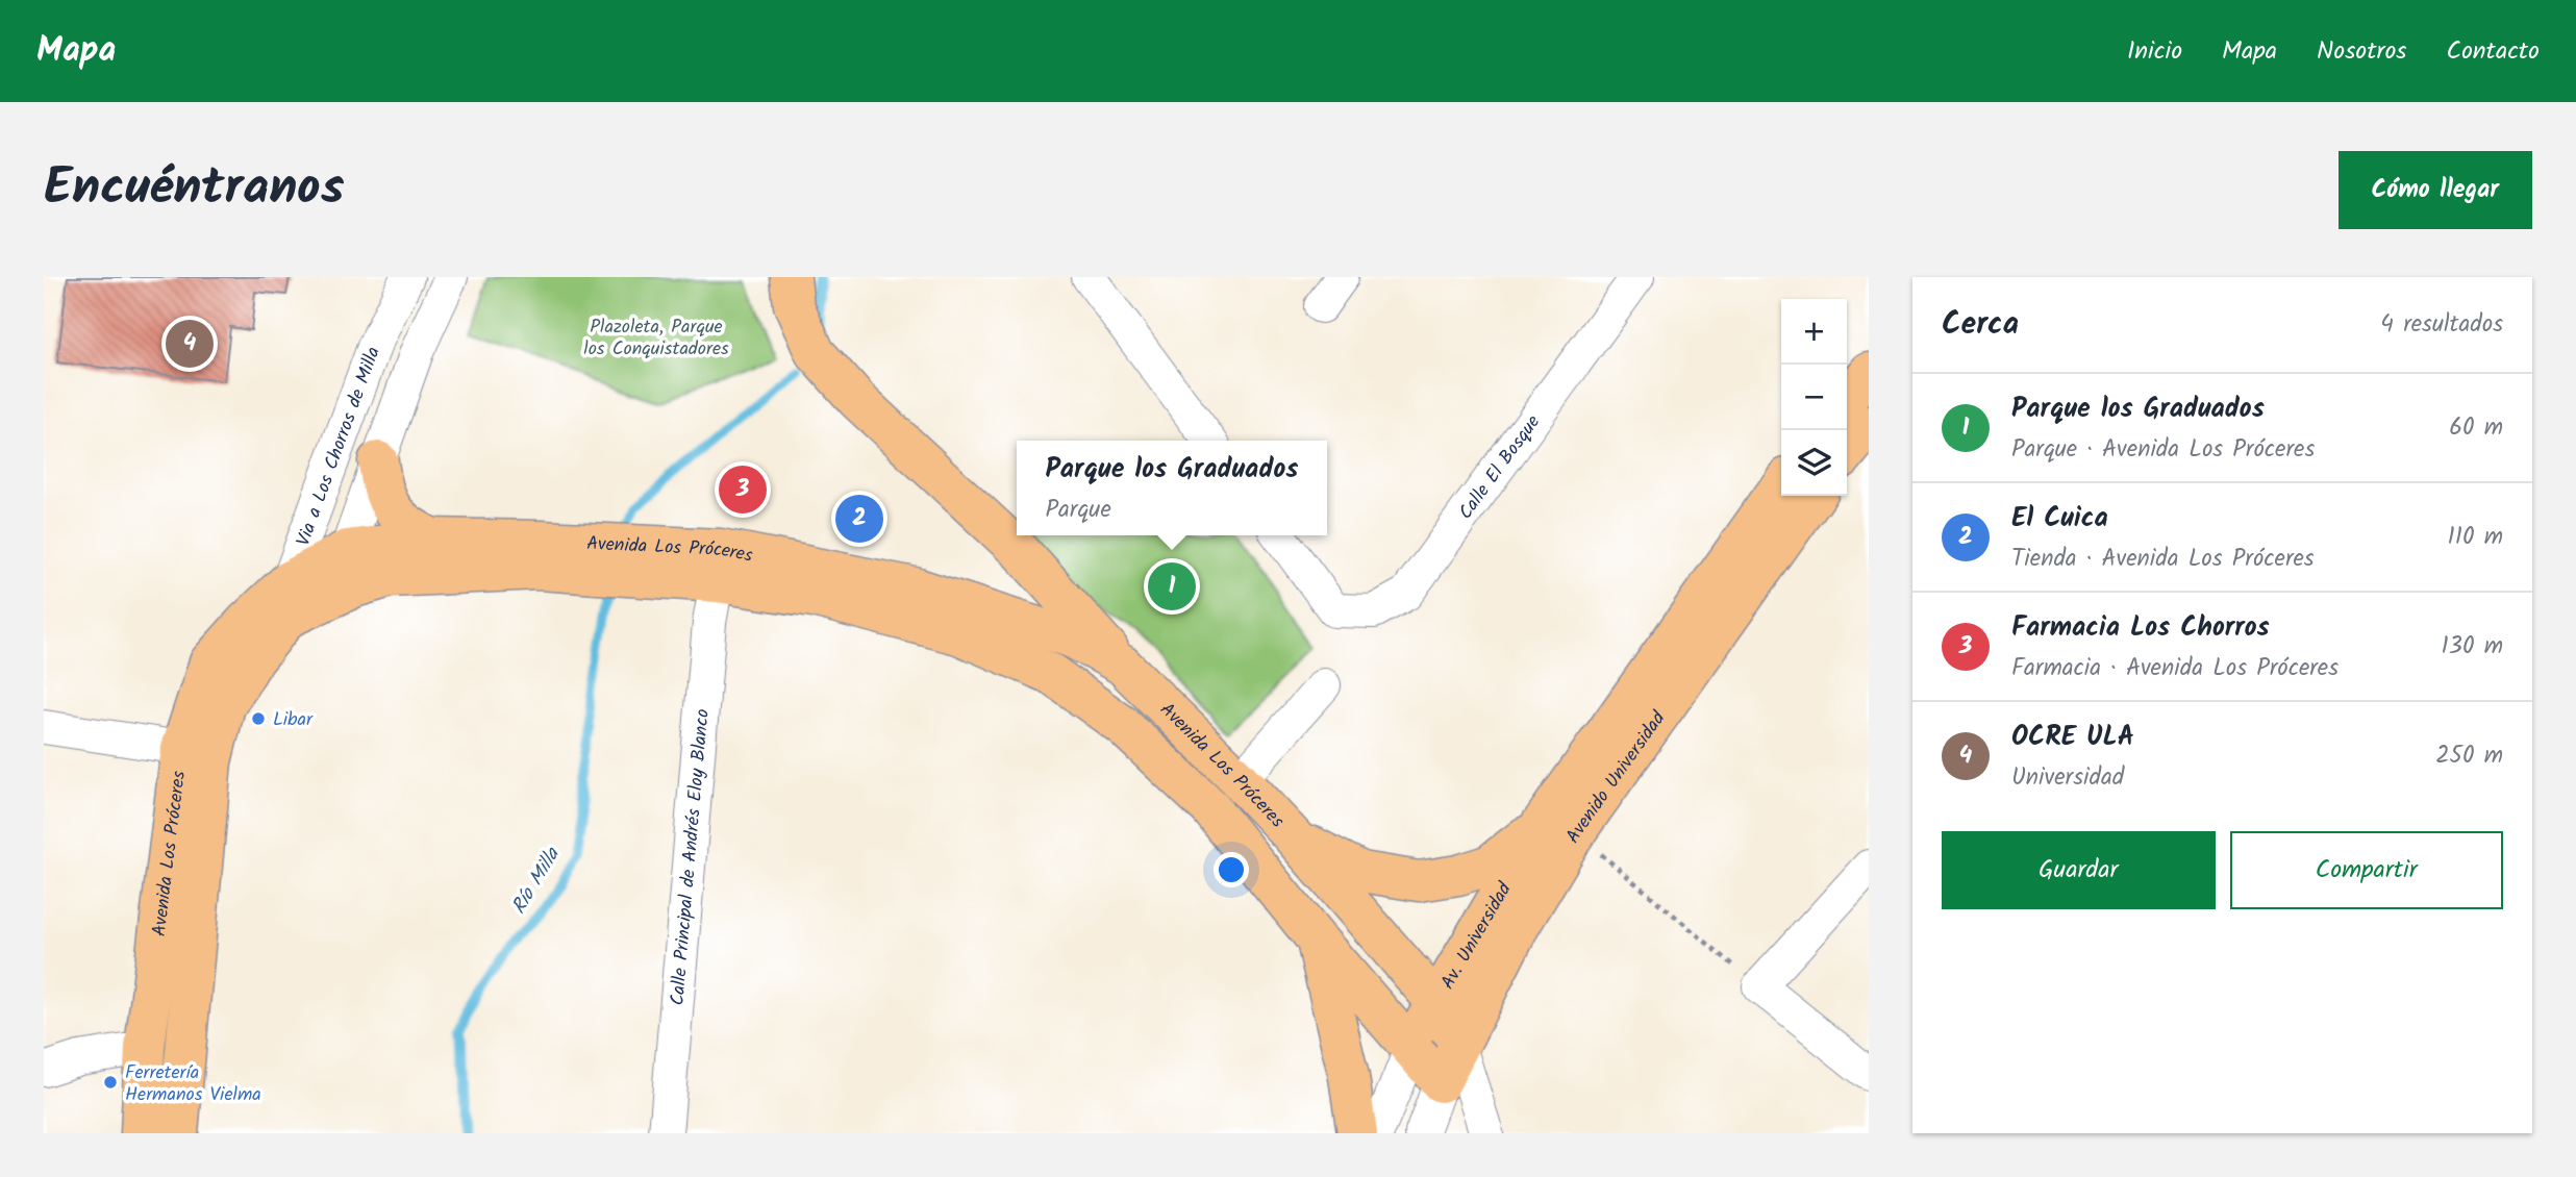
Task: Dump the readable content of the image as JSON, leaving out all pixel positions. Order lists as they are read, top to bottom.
{
  "streets": {
    "highway": ["Avenida Los Próceres", "Avenido Universidad", "Av. Universidad"],
    "street": ["Via a Los Chorros de Milla", "Calle El Bosque", "Calle Principal de Andrés Eloy Blanco"]
  },
  "crossings": [
    ["Via a Los Chorros de Milla", "Avenida Los Próceres"],
    ["Avenida Los Próceres", "Avenido Universidad"],
    ["Avenida Los Próceres", "Calle Principal de Andrés Eloy Blanco"],
    ["Avenida Los Próceres", "Av. Universidad"],
    ["Avenido Universidad", "Av. Universidad"]
  ],
  "water": ["Río Milla"],
  "parks": ["Plazoleta, Parque los Conquistadores"],
  "places": ["Libar", "Ferretería Hermanos Vielma"],
  "page": {
    "header": "Mapa",
    "nav": [
      "Inicio",
      "Mapa",
      "Nosotros",
      "Contacto"
    ],
    "title": "Encuéntranos",
    "buttons": [
      "Cómo llegar",
      ["Guardar", "Compartir"]
    ],
    "heading": ["Cerca", "4 resultados"],
    "map_buttons": ["+", "−"],
    "pins": [
      "4",
      "3",
      "2",
      "1"
    ],
    "list": [
      {
        "mark": "1",
        "name": "Parque los Graduados",
        "note": "Parque · Avenida Los Próceres",
        "value": "60 m"
      },
      {
        "mark": "2",
        "name": "El Cuica",
        "note": "Tienda · Avenida Los Próceres",
        "value": "110 m"
      },
      {
        "mark": "3",
        "name": "Farmacia Los Chorros",
        "note": "Farmacia · Avenida Los Próceres",
        "value": "130 m"
      },
      {
        "mark": "4",
        "name": "OCRE ULA",
        "note": "Universidad",
        "value": "250 m"
      }
    ],
    "popup": ["Parque los Graduados", "Parque"]
  }
}
